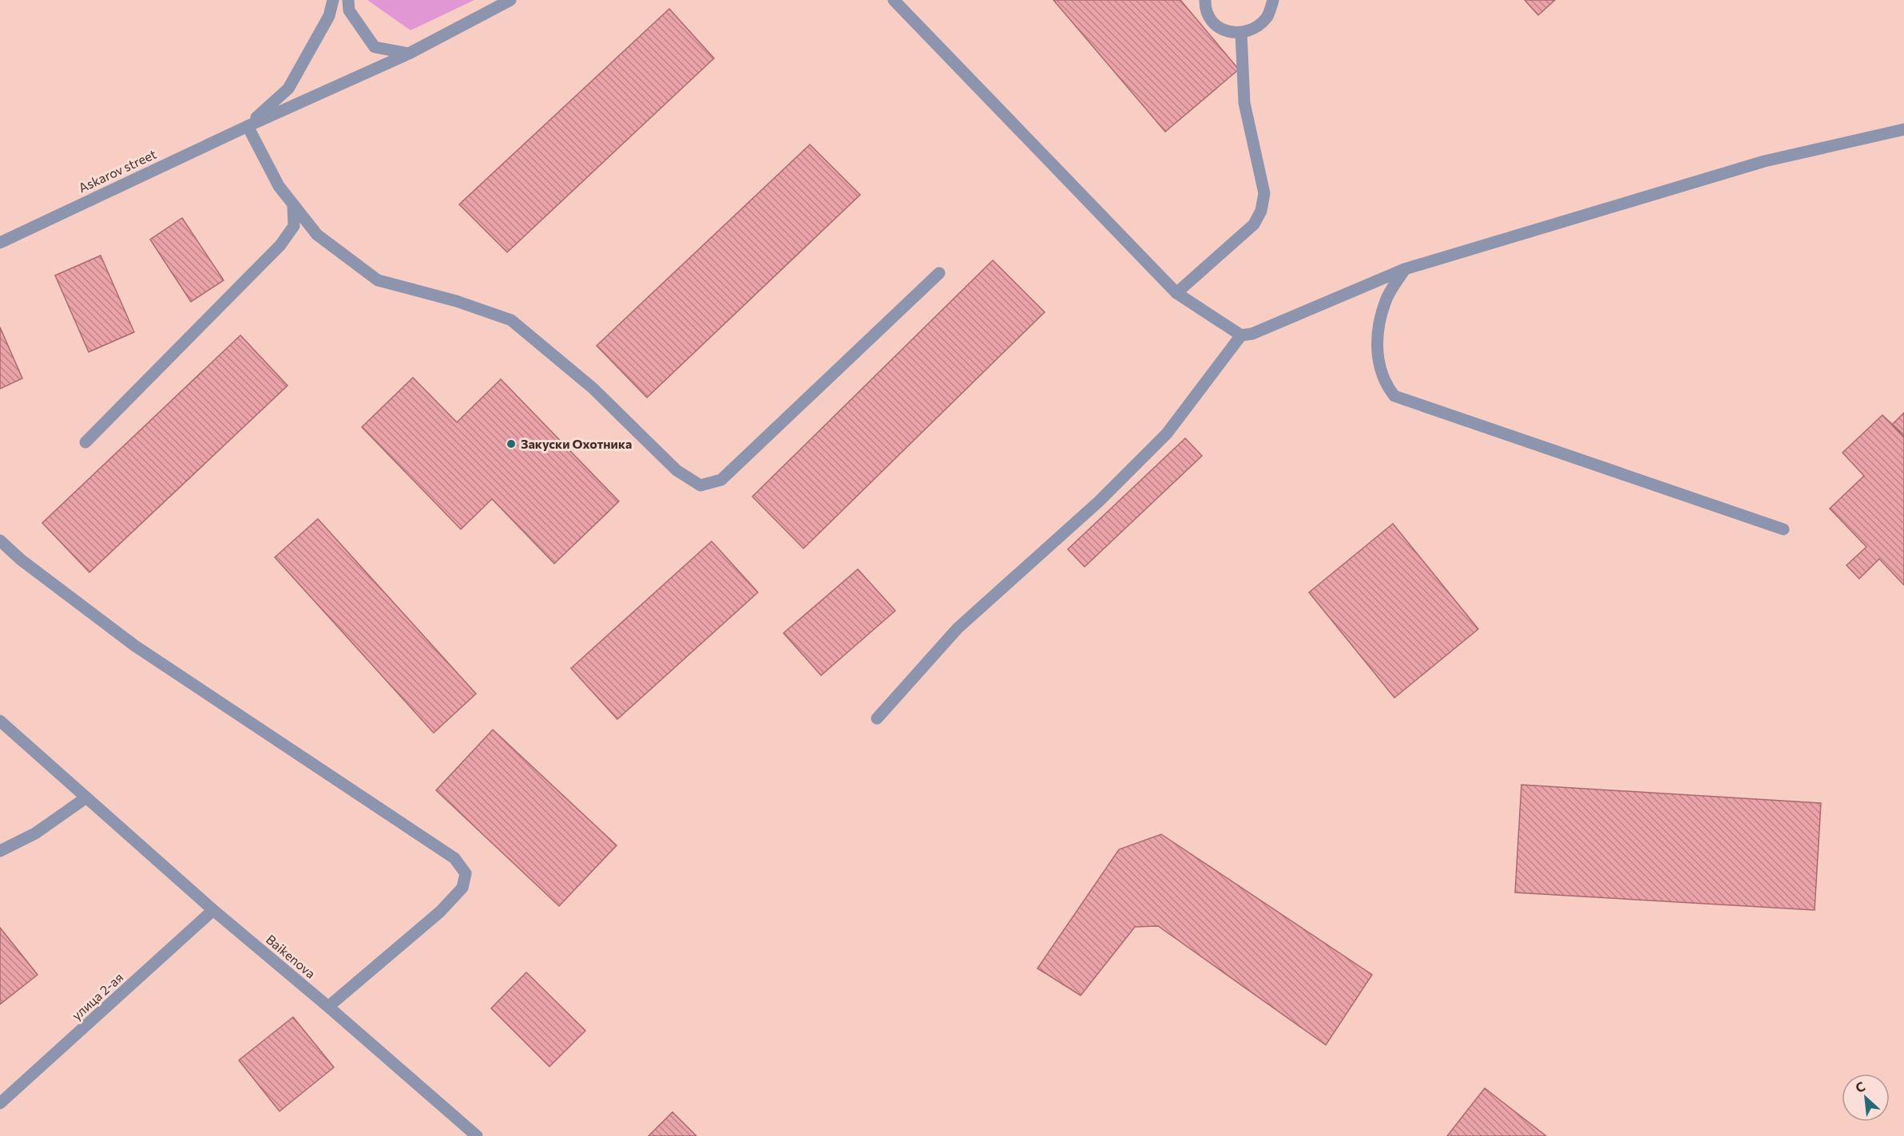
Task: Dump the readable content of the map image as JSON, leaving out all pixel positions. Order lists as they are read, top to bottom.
{
  "streets": {
    "street": ["Askarov street", "Baikenova", "улица 2-ая"]
  },
  "crossings": [
    ["Baikenova", "улица 2-ая"]
  ],
  "places": ["Закуски Охотника"],
  "north": "top left"
}
